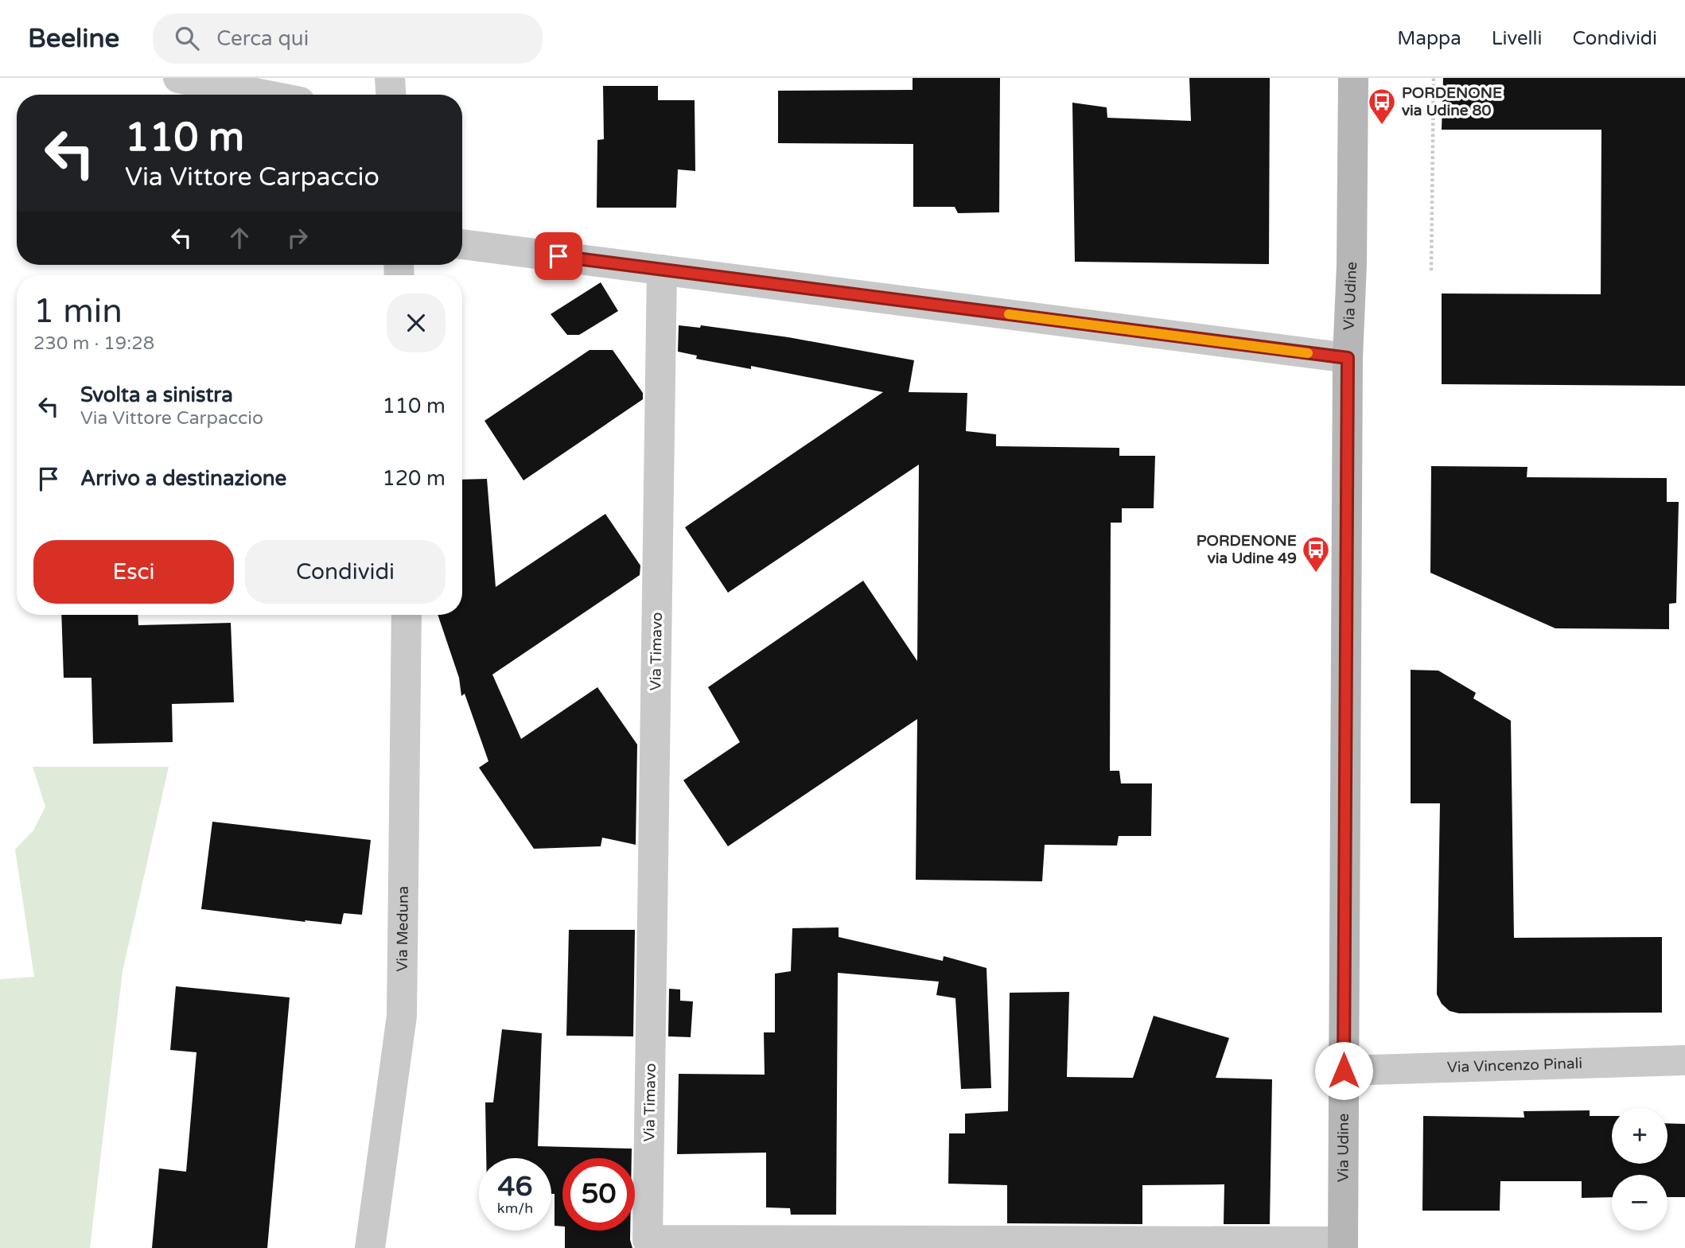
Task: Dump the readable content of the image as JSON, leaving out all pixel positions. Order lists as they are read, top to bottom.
{
  "streets": {
    "main road": ["Via Udine"],
    "street": ["Via Timavo", "Via Meduna", "Via Vincenzo Pinali"]
  },
  "crossings": [
    ["Via Udine", "Via Timavo"],
    ["Via Udine", "Via Vincenzo Pinali"]
  ],
  "places": {
    "bus stop": ["PORDENONE via Udine 80", "PORDENONE via Udine 49"]
  },
  "page": {
    "header": "Beeline",
    "search": "Cerca qui",
    "nav": ["Mappa", "Livelli", "Condividi"],
    "turn": ["110 m", "Via Vittore Carpaccio"],
    "heading": ["1 min", "230 m · 19:28"],
    "list": [
      {
        "name": "Svolta a sinistra",
        "note": "Via Vittore Carpaccio",
        "value": "110 m"
      },
      {
        "name": "Arrivo a destinazione",
        "value": "120 m"
      }
    ],
    "buttons": ["Esci", "Condividi"],
    "map_buttons": ["+", "−"],
    "speed": "46 km/h",
    "limit": "50"
  }
}
